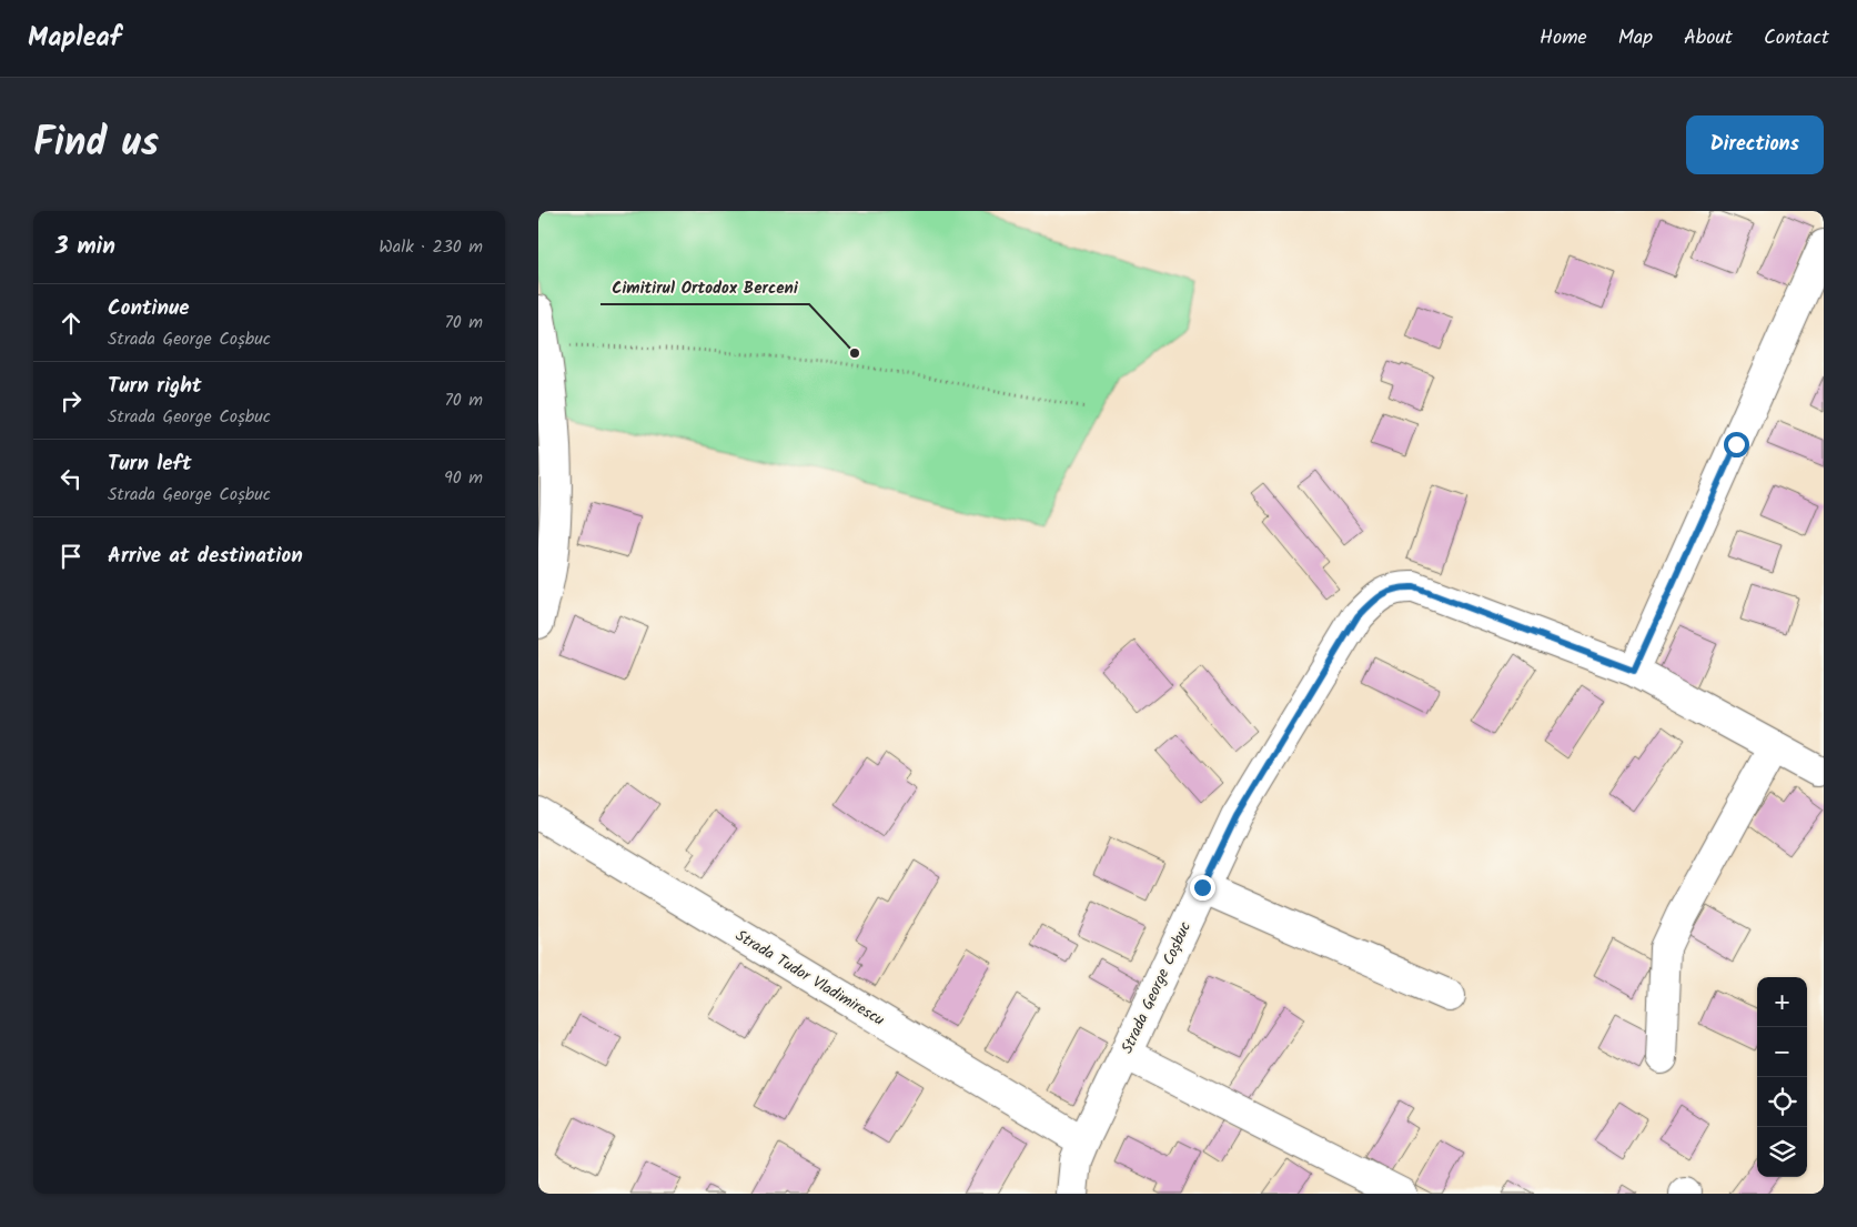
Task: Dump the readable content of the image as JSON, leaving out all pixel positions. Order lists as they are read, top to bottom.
{
  "streets": {
    "street": ["Strada Tudor Vladimirescu", "Strada George Coșbuc"]
  },
  "crossings": [
    ["Strada Tudor Vladimirescu", "Strada George Coșbuc"]
  ],
  "places": ["Cimitirul Ortodox Berceni"],
  "page": {
    "header": "Mapleaf",
    "nav": [
      "Home",
      "Map",
      "About",
      "Contact"
    ],
    "title": "Find us",
    "buttons": "Directions",
    "heading": ["3 min", "Walk · 230 m"],
    "list": [
      ["Continue", "Strada George Coșbuc", "70 m"],
      ["Turn right", "Strada George Coșbuc", "70 m"],
      ["Turn left", "Strada George Coșbuc", "90 m"],
      "Arrive at destination"
    ],
    "map_buttons": ["+", "−"]
  }
}
